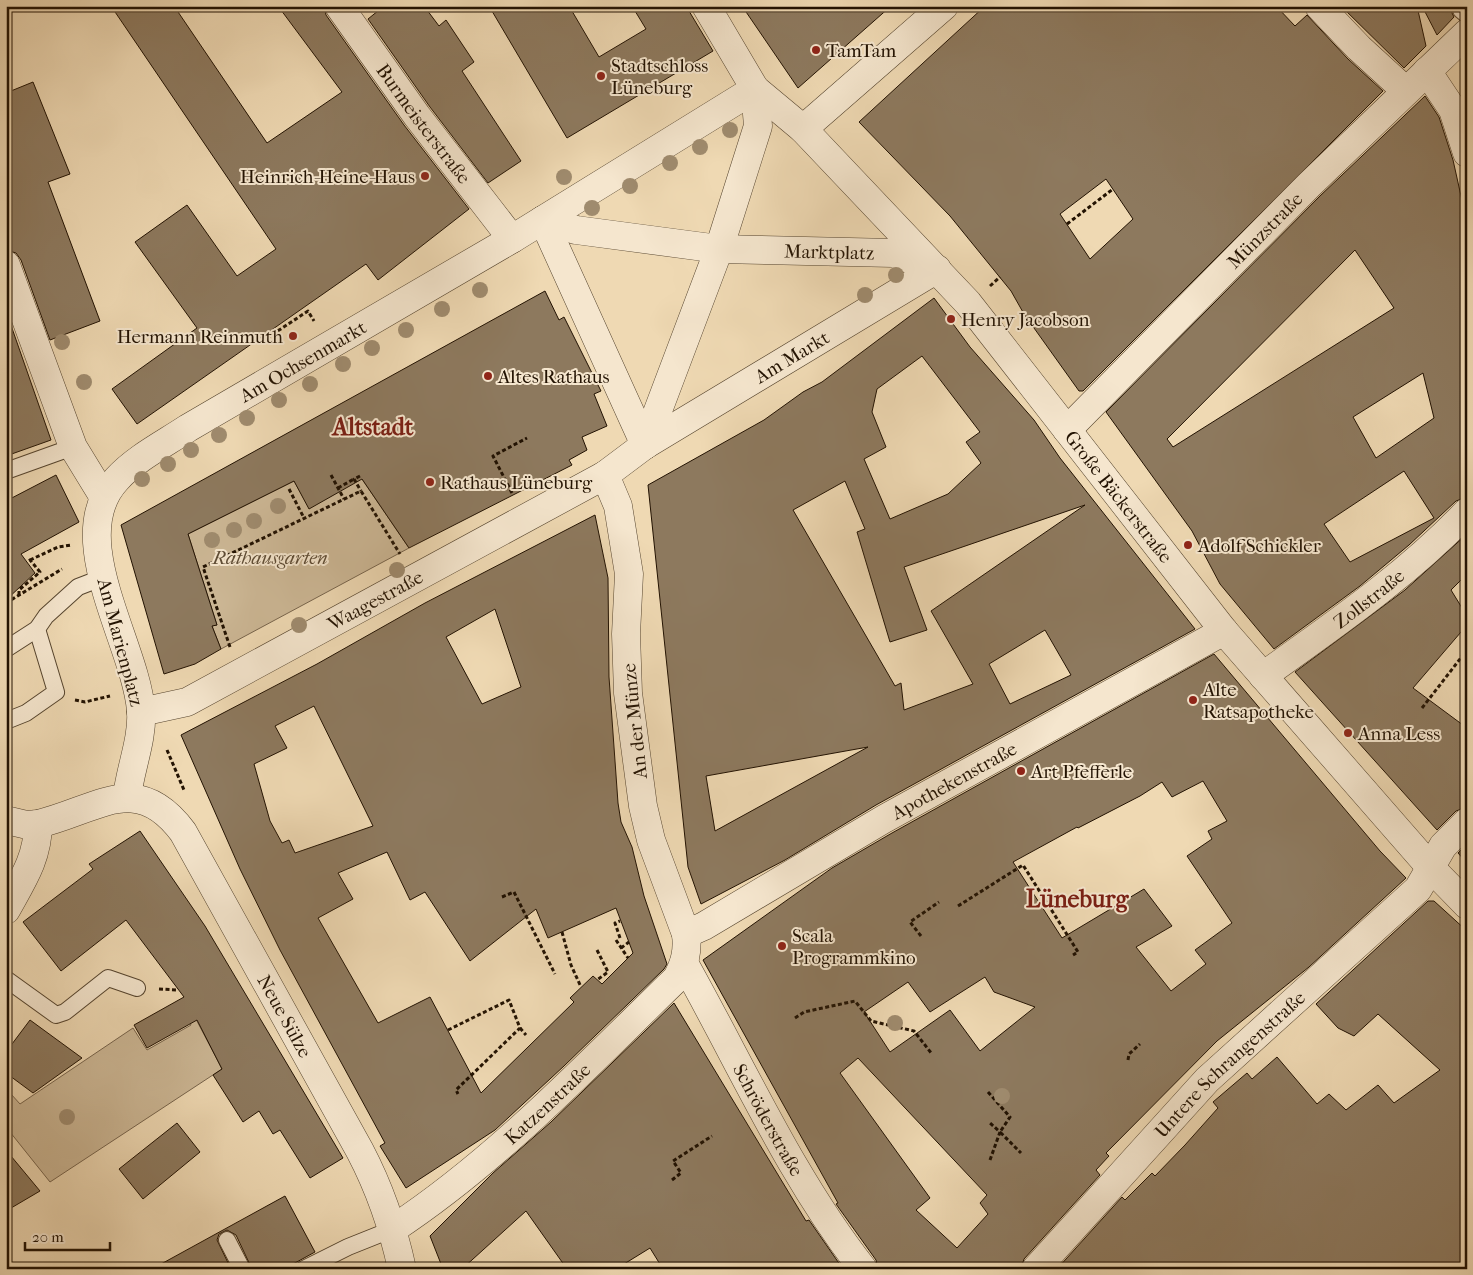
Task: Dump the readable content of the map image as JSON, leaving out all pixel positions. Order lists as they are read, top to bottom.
{
  "streets": {
    "street": [
      "Burmeisterstraße",
      "Münzstraße",
      "Marktplatz",
      "Am Markt",
      "Am Ochsenmarkt",
      "Große Bäckerstraße",
      "Zollstraße",
      "Waagestraße",
      "Am Marienplatz",
      "An der Münze",
      "Apothekenstraße",
      "Neue Sülze",
      "Untere Schrangenstraße",
      "Katzenstraße",
      "Schröderstraße"
    ]
  },
  "crossings": [
    ["Burmeisterstraße", "Am Ochsenmarkt"],
    ["Münzstraße", "Große Bäckerstraße"],
    ["Marktplatz", "Am Markt"],
    ["Marktplatz", "Große Bäckerstraße"],
    ["Am Markt", "Große Bäckerstraße"],
    ["Am Markt", "Waagestraße"],
    ["Am Markt", "An der Münze"],
    ["Am Ochsenmarkt", "Am Marienplatz"],
    ["Große Bäckerstraße", "Zollstraße"],
    ["Große Bäckerstraße", "Apothekenstraße"],
    ["Große Bäckerstraße", "Untere Schrangenstraße"],
    ["Waagestraße", "Am Marienplatz"],
    ["Waagestraße", "An der Münze"],
    ["Am Marienplatz", "Neue Sülze"],
    ["An der Münze", "Apothekenstraße"],
    ["An der Münze", "Katzenstraße"],
    ["An der Münze", "Schröderstraße"],
    ["Neue Sülze", "Katzenstraße"],
    ["Katzenstraße", "Schröderstraße"]
  ],
  "districts": ["Altstadt", "Lüneburg"],
  "parks": ["Rathausgarten"],
  "places": [
    "TamTam",
    "Stadtschloss Lüneburg",
    "Heinrich-Heine-Haus",
    "Henry Jacobson",
    "Hermann Reinmuth",
    "Altes Rathaus",
    "Rathaus Lüneburg",
    "Adolf Schickler",
    "Alte Ratsapotheke",
    "Anna Less",
    "Art Pfefferle",
    "Scala Programmkino"
  ],
  "scale_bar": "20 m"
}
